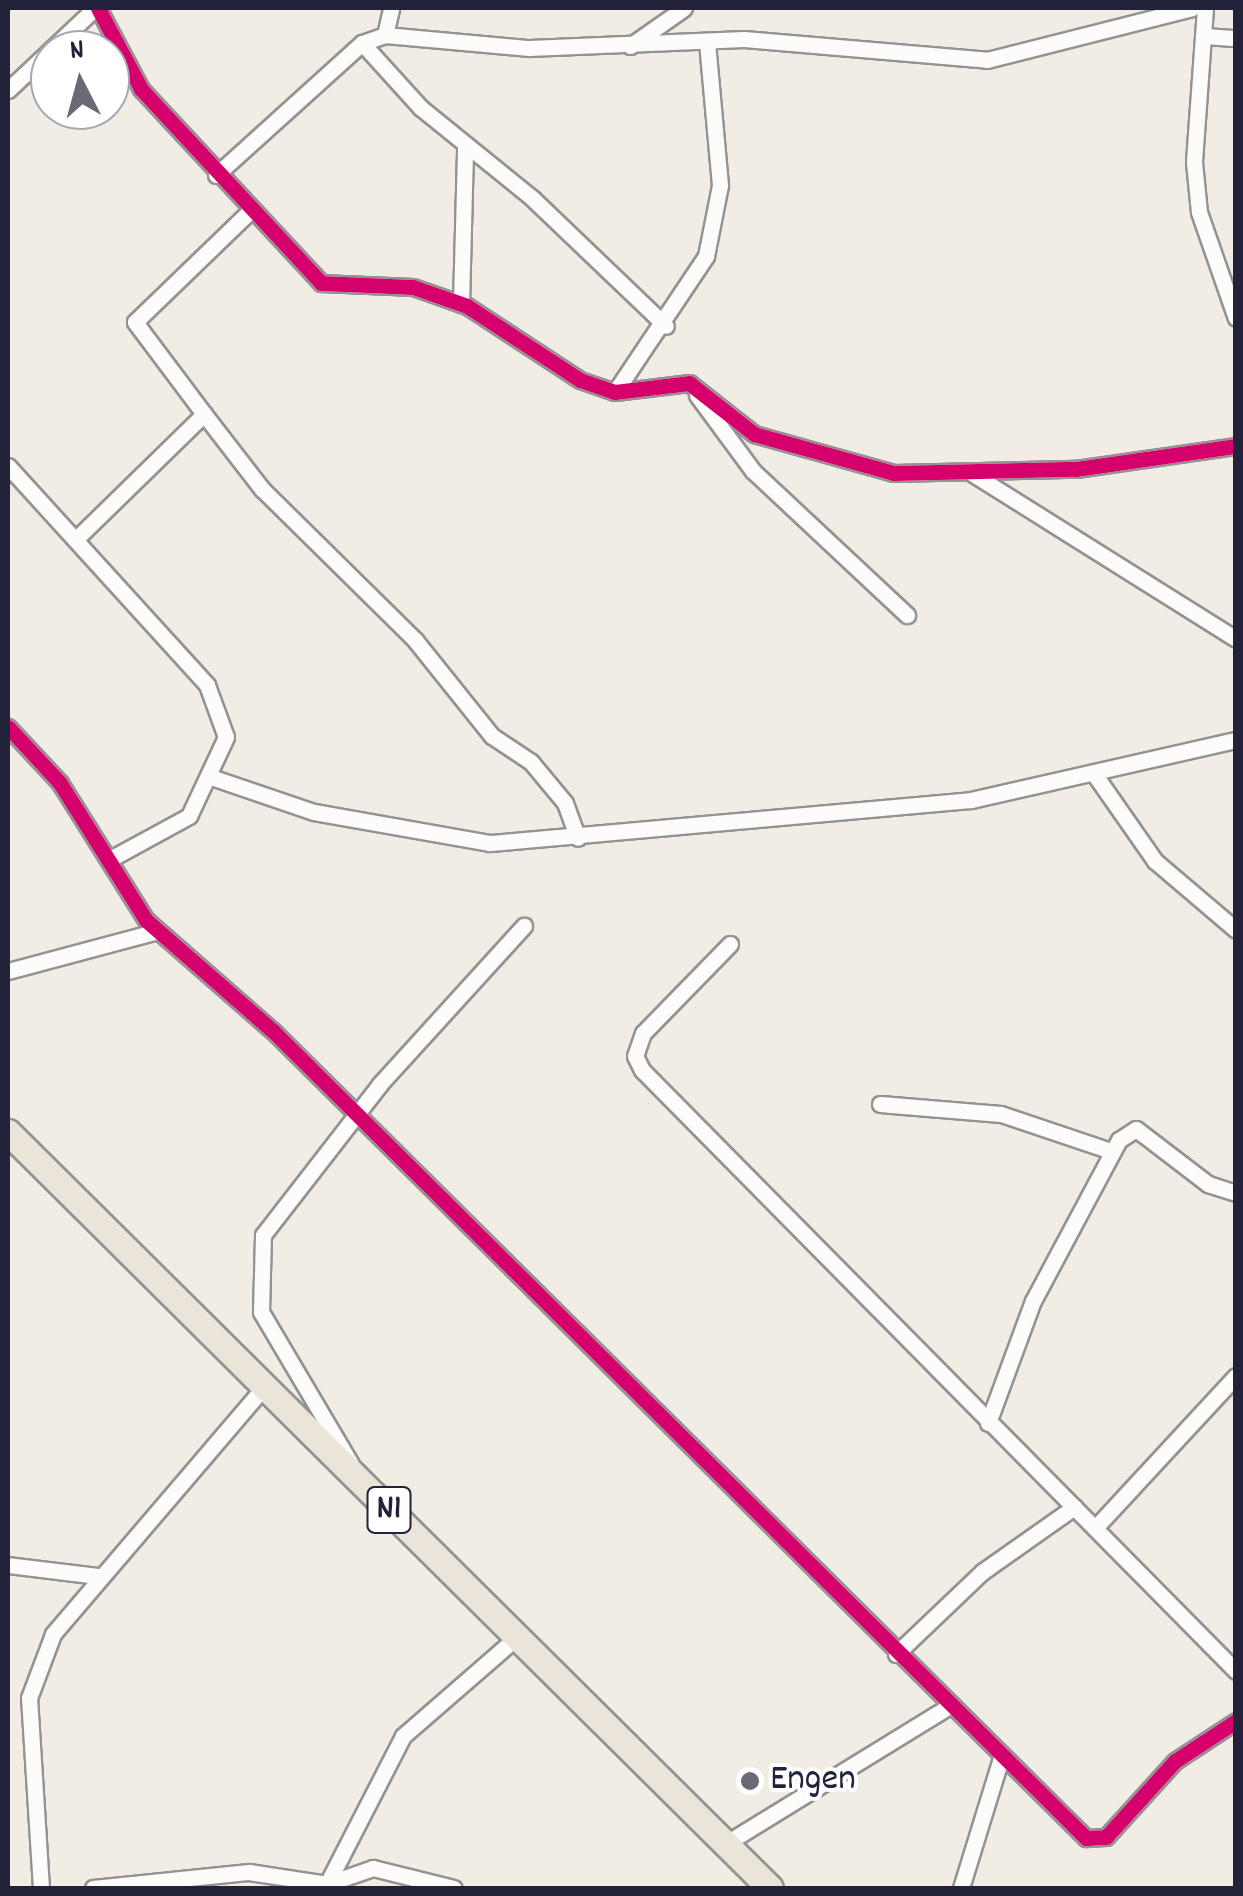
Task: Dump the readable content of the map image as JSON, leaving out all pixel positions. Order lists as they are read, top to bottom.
{
  "streets": {
    "highway": ["N1"]
  },
  "places": ["Engen"],
  "north": "top"
}
